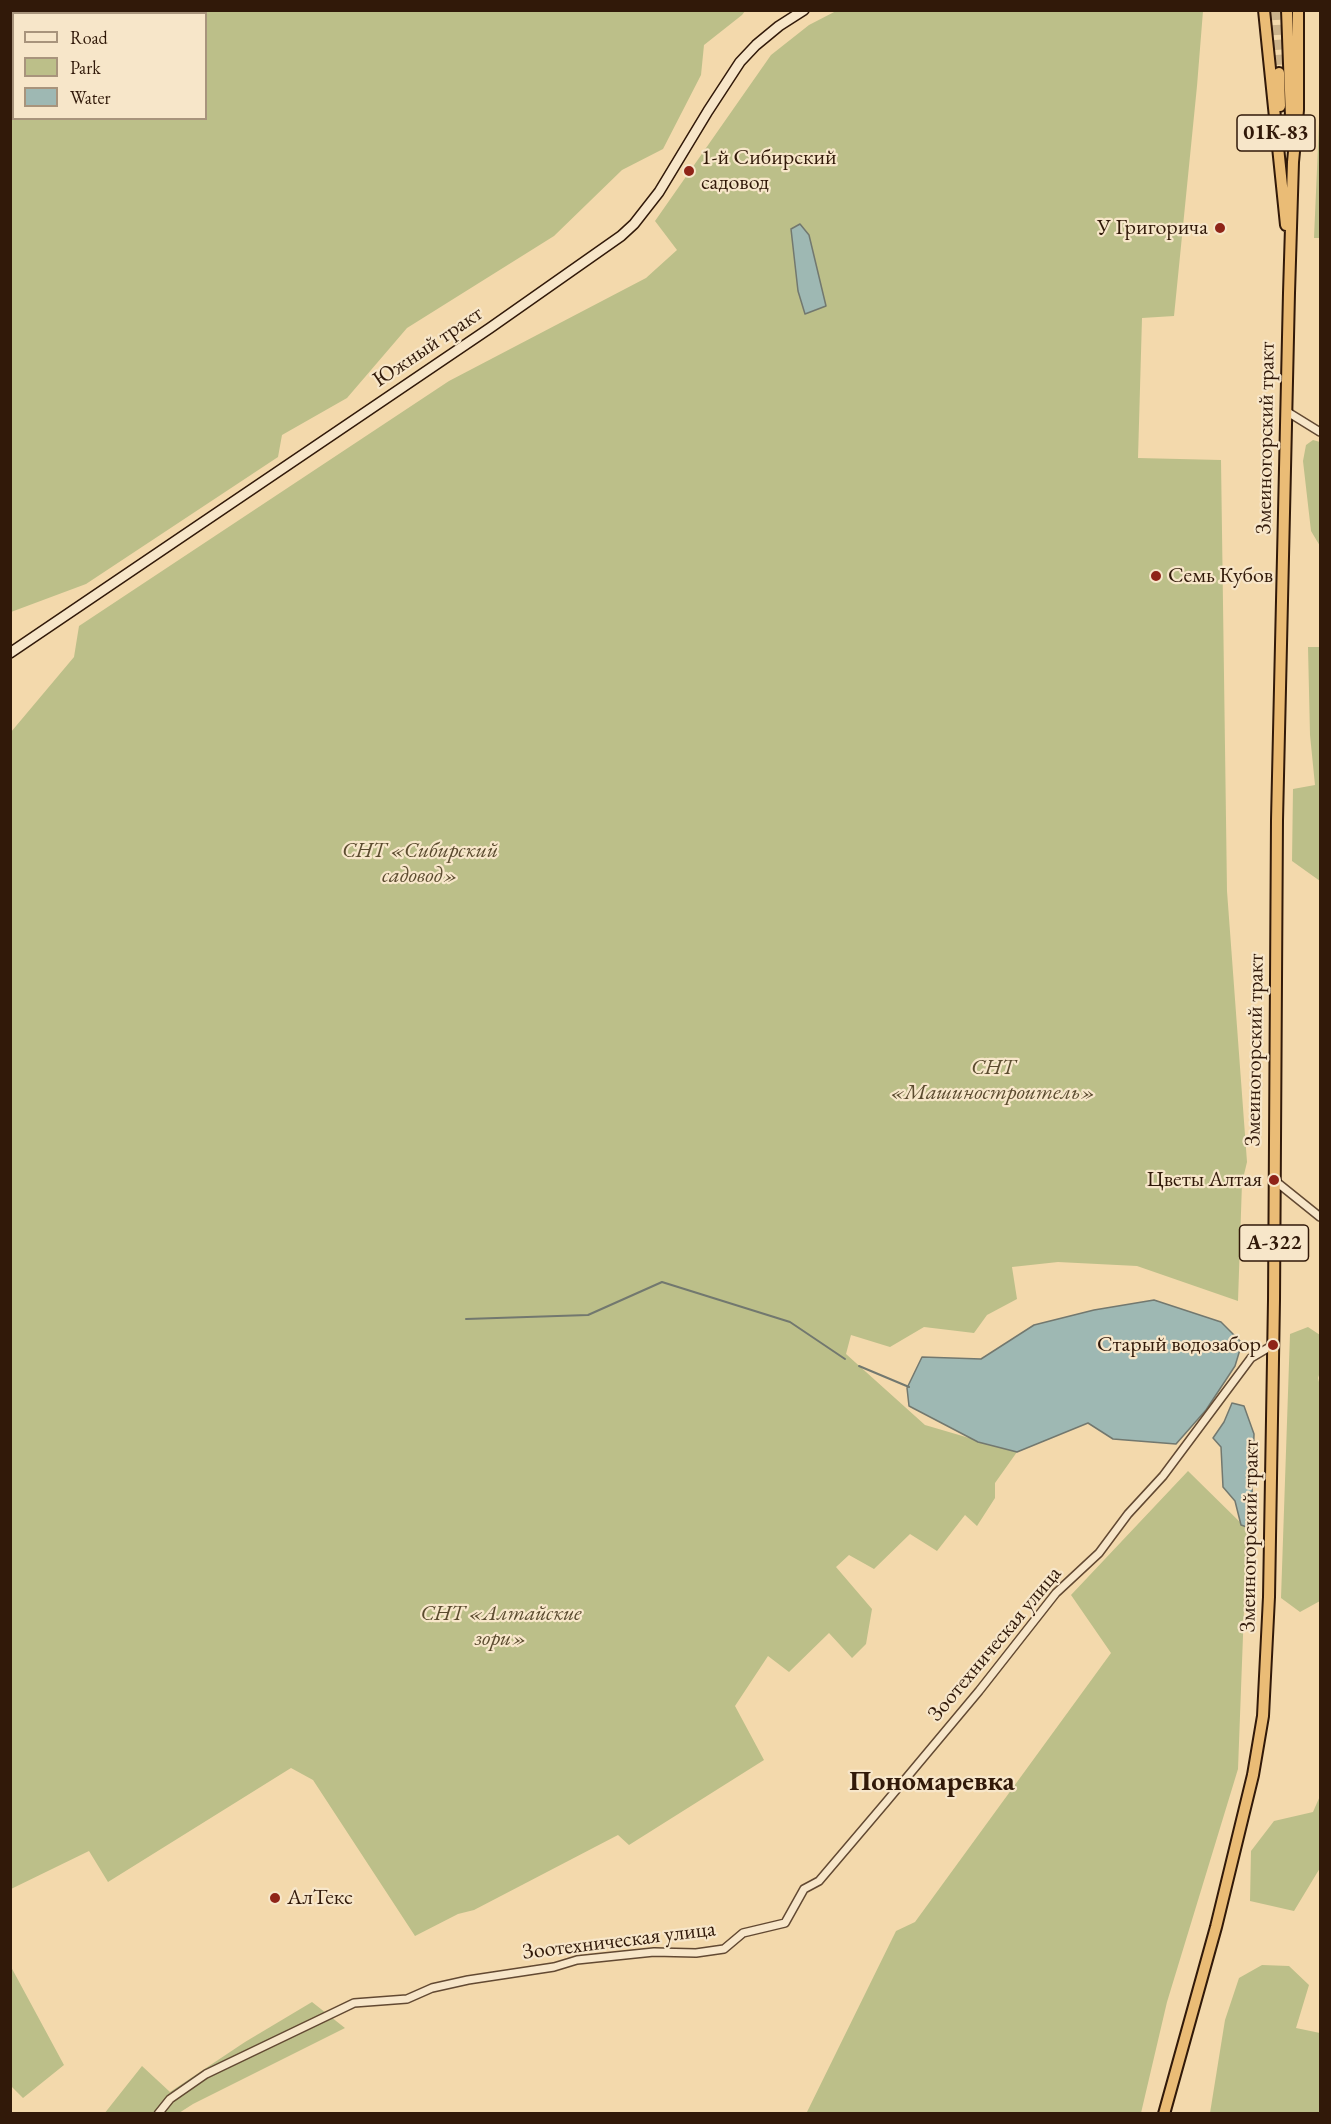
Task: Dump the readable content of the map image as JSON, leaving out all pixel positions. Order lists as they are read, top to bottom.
{
  "streets": {
    "highway": ["01К-83", "Змеиногорский тракт", "А-322"],
    "main road": ["Южный тракт"],
    "street": ["Зоотехническая улица"]
  },
  "crossings": [
    ["01К-83", "Змеиногорский тракт"],
    ["Змеиногорский тракт", "Зоотехническая улица"]
  ],
  "districts": ["Пономаревка"],
  "parks": ["СНТ «Сибирский садовод»", "СНТ «Машиностроитель»", "СНТ «Алтайские зори»"],
  "places": [
    "1-й Сибирский садовод",
    "У Григорича",
    "Семь Кубов",
    "Цветы Алтая",
    "Старый водозабор",
    "АлТекс"
  ],
  "legend": ["Road", "Park", "Water"]
}
